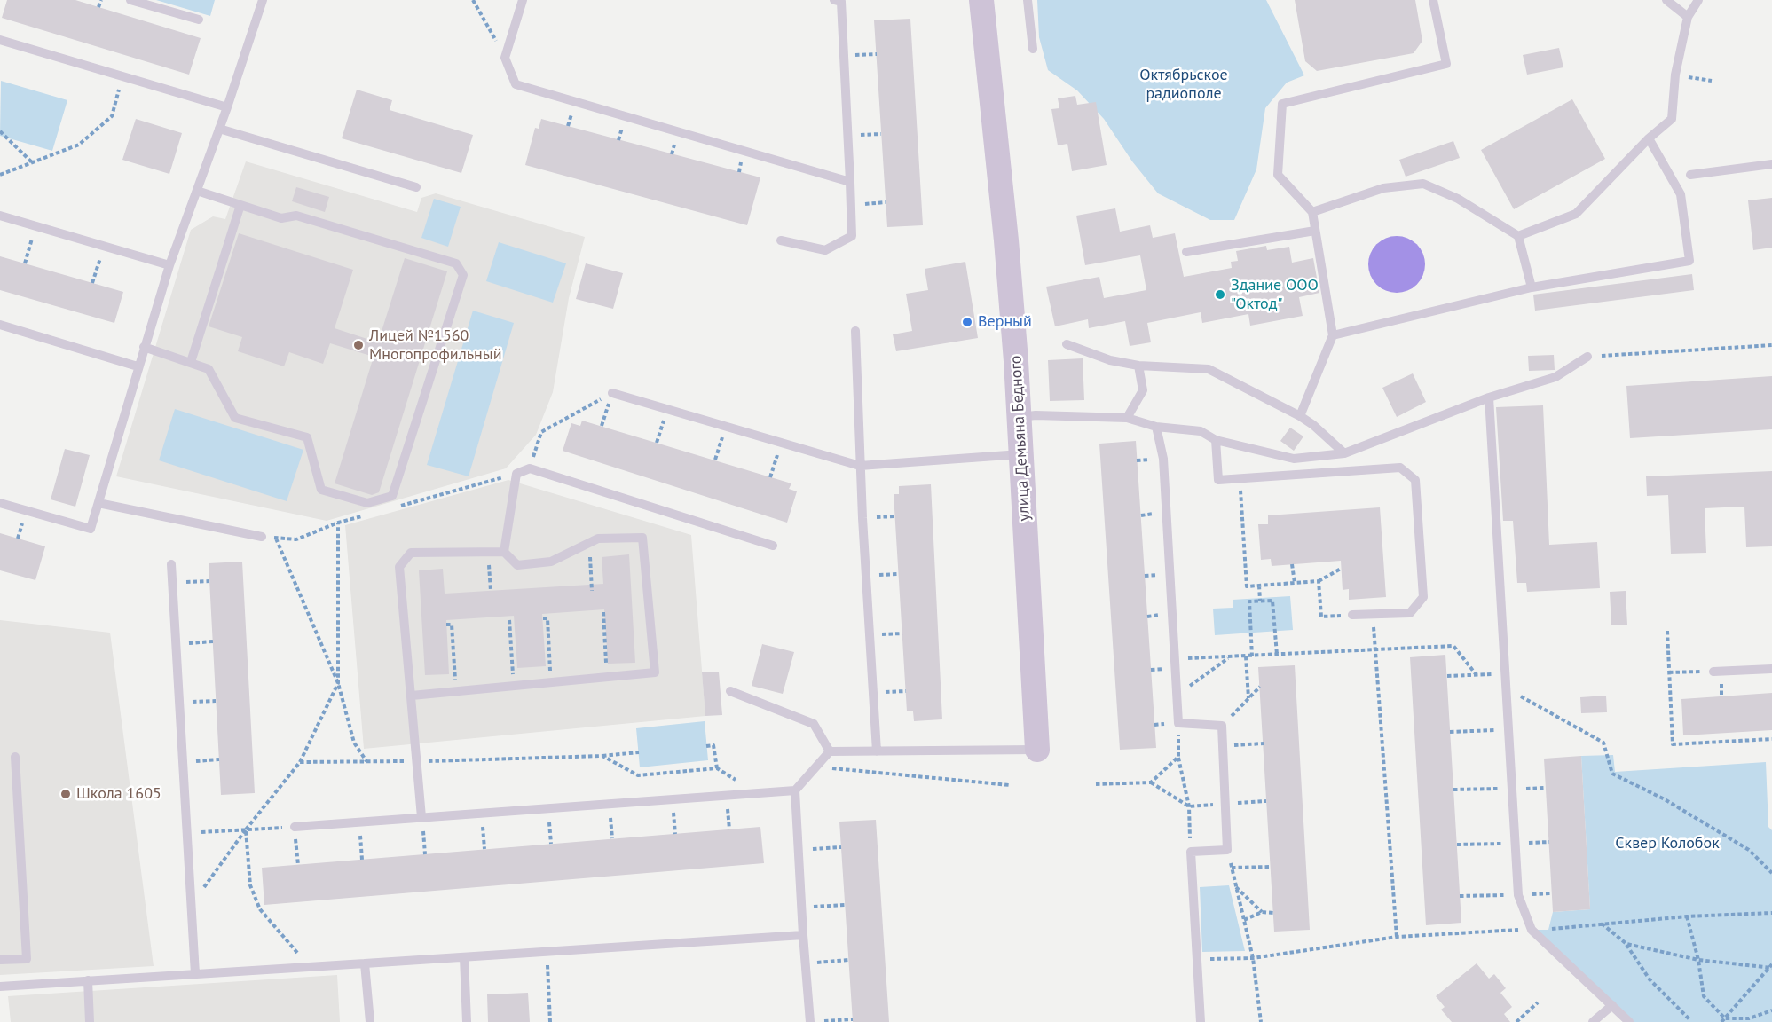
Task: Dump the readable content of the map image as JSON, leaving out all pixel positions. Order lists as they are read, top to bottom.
{
  "streets": {
    "street": ["улица Демьяна Бедного"]
  },
  "parks": ["Октябрьское радиополе", "Сквер Колобок"],
  "places": [
    "Здание ООО \"Октод\"",
    "Верный",
    "Лицей №1560 Многопрофильный",
    "Школа 1605"
  ]
}
